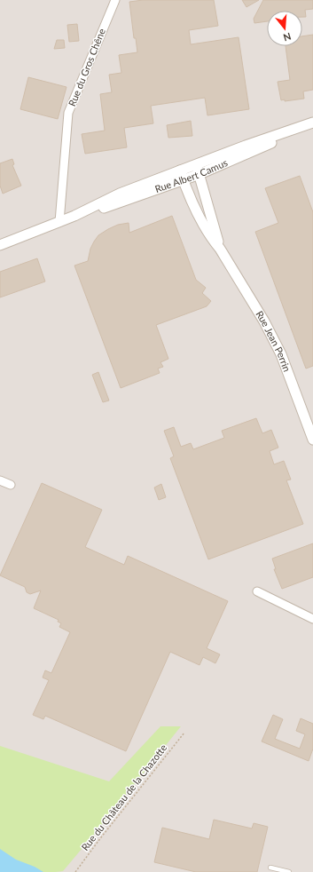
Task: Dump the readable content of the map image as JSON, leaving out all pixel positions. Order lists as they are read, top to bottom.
{
  "streets": {
    "street": ["Rue du Gros Chêne", "Rue Albert Camus", "Rue Jean Perrin"],
    "path": ["Rue du Château de la Chazotte"]
  },
  "crossings": [
    ["Rue du Gros Chêne", "Rue Albert Camus"],
    ["Rue Albert Camus", "Rue Jean Perrin"]
  ],
  "north": "bottom"
}
